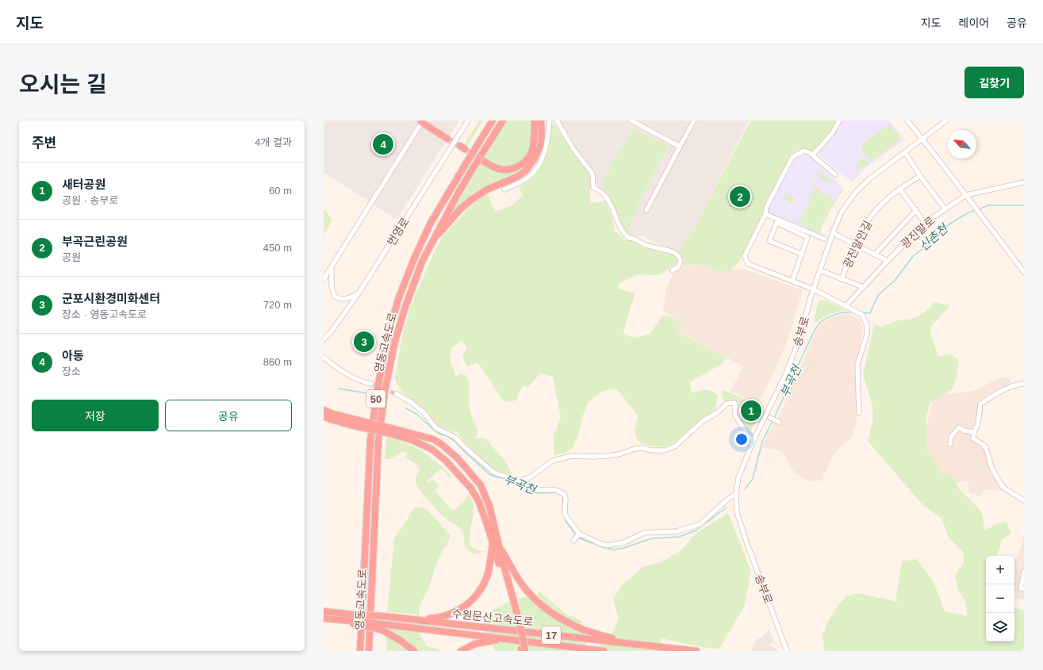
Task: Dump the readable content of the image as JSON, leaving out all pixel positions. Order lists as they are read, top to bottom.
{
  "streets": {
    "highway": [
      "영동고속도로",
      "50",
      "수원문산고속도로",
      "17"
    ],
    "street": [
      "번영로",
      "광진말로",
      "광진말안길",
      "송부로"
    ]
  },
  "crossings": [
    ["광진말로", "광진말안길"]
  ],
  "water": ["신촌천", "부곡천"],
  "north": "top left",
  "page": {
    "header": "지도",
    "nav": ["지도", "레이어", "공유"],
    "title": "오시는 길",
    "buttons": [
      "길찾기",
      ["저장", "공유"]
    ],
    "heading": ["주변", "4개 결과"],
    "pins": [
      "4",
      "2",
      "3",
      "1"
    ],
    "list": [
      {
        "mark": "1",
        "name": "새터공원",
        "note": "공원 · 송부로",
        "value": "60 m"
      },
      {
        "mark": "2",
        "name": "부곡근린공원",
        "note": "공원",
        "value": "450 m"
      },
      {
        "mark": "3",
        "name": "군포시환경미화센터",
        "note": "장소 · 영동고속도로",
        "value": "720 m"
      },
      {
        "mark": "4",
        "name": "아동",
        "note": "장소",
        "value": "860 m"
      }
    ],
    "map_buttons": ["+", "−"]
  }
}
